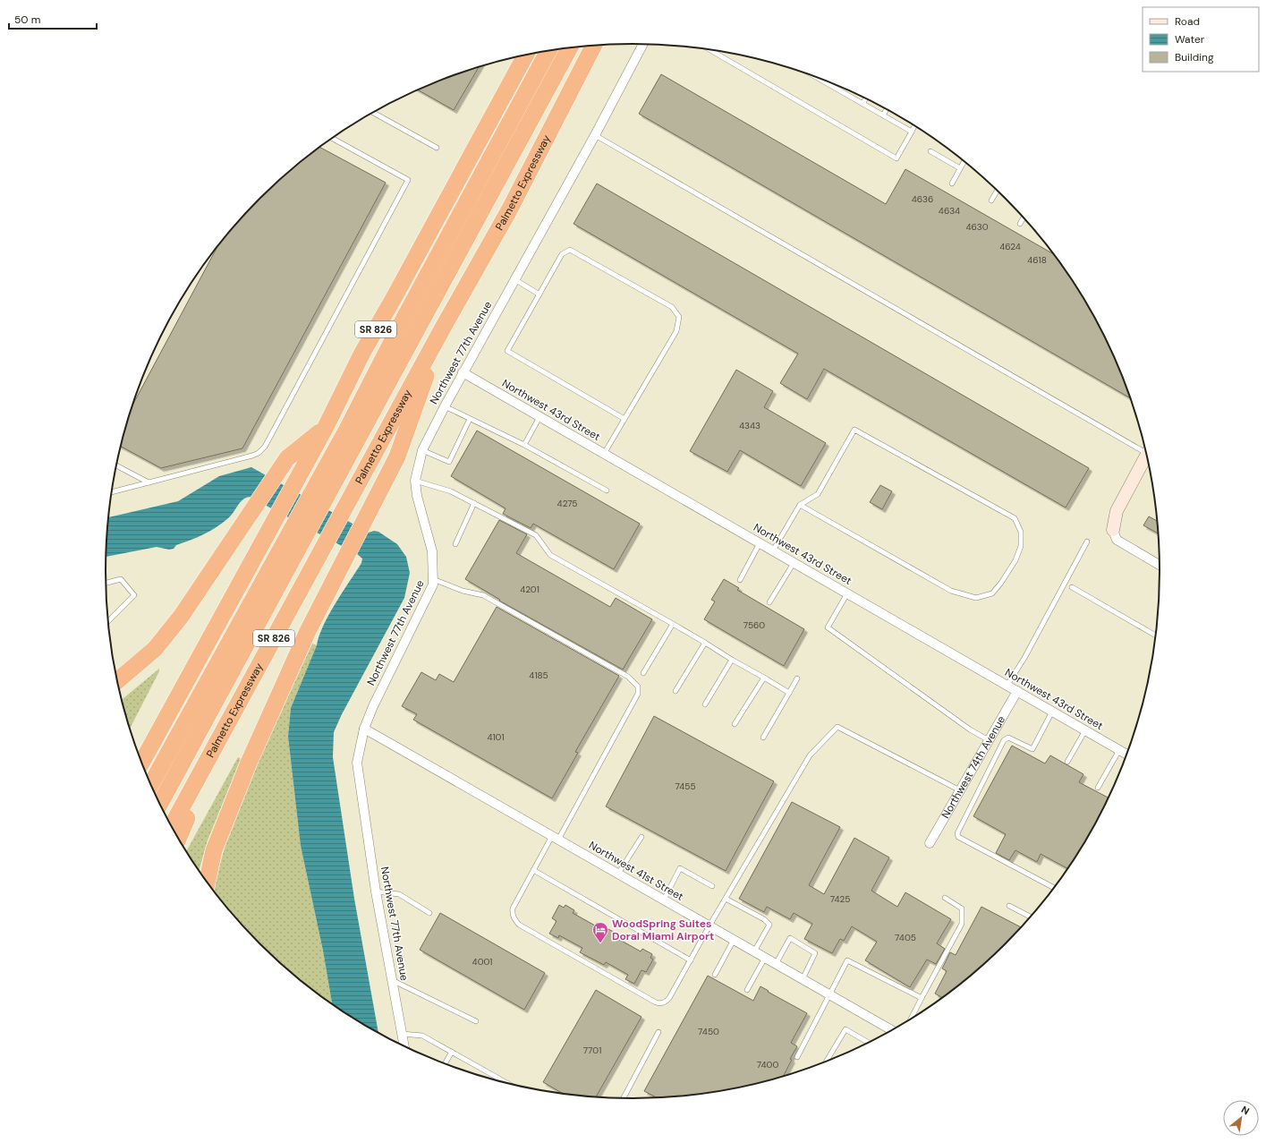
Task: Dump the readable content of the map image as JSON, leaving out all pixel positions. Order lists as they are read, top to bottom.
{
  "streets": {
    "highway": ["Palmetto Expressway", "SR 826"],
    "street": [
      "Northwest 77th Avenue",
      "Northwest 43rd Street",
      "Northwest 74th Avenue",
      "Northwest 41st Street"
    ]
  },
  "crossings": [
    ["Northwest 77th Avenue", "Northwest 43rd Street"],
    ["Northwest 77th Avenue", "Northwest 41st Street"],
    ["Northwest 43rd Street", "Northwest 74th Avenue"]
  ],
  "places": {
    "hotel": ["WoodSpring Suites Doral Miami Airport"]
  },
  "house_numbers": [
    "4636",
    "4634",
    "4630",
    "4624",
    "4618",
    "4343",
    "4275",
    "4201",
    "7560",
    "4185",
    "4101",
    "7455",
    "7425",
    "7405",
    "4001",
    "7450",
    "7701",
    "7400"
  ],
  "legend": ["Road", "Water", "Building"],
  "scale_bar": "50 m",
  "north": "top right"
}
